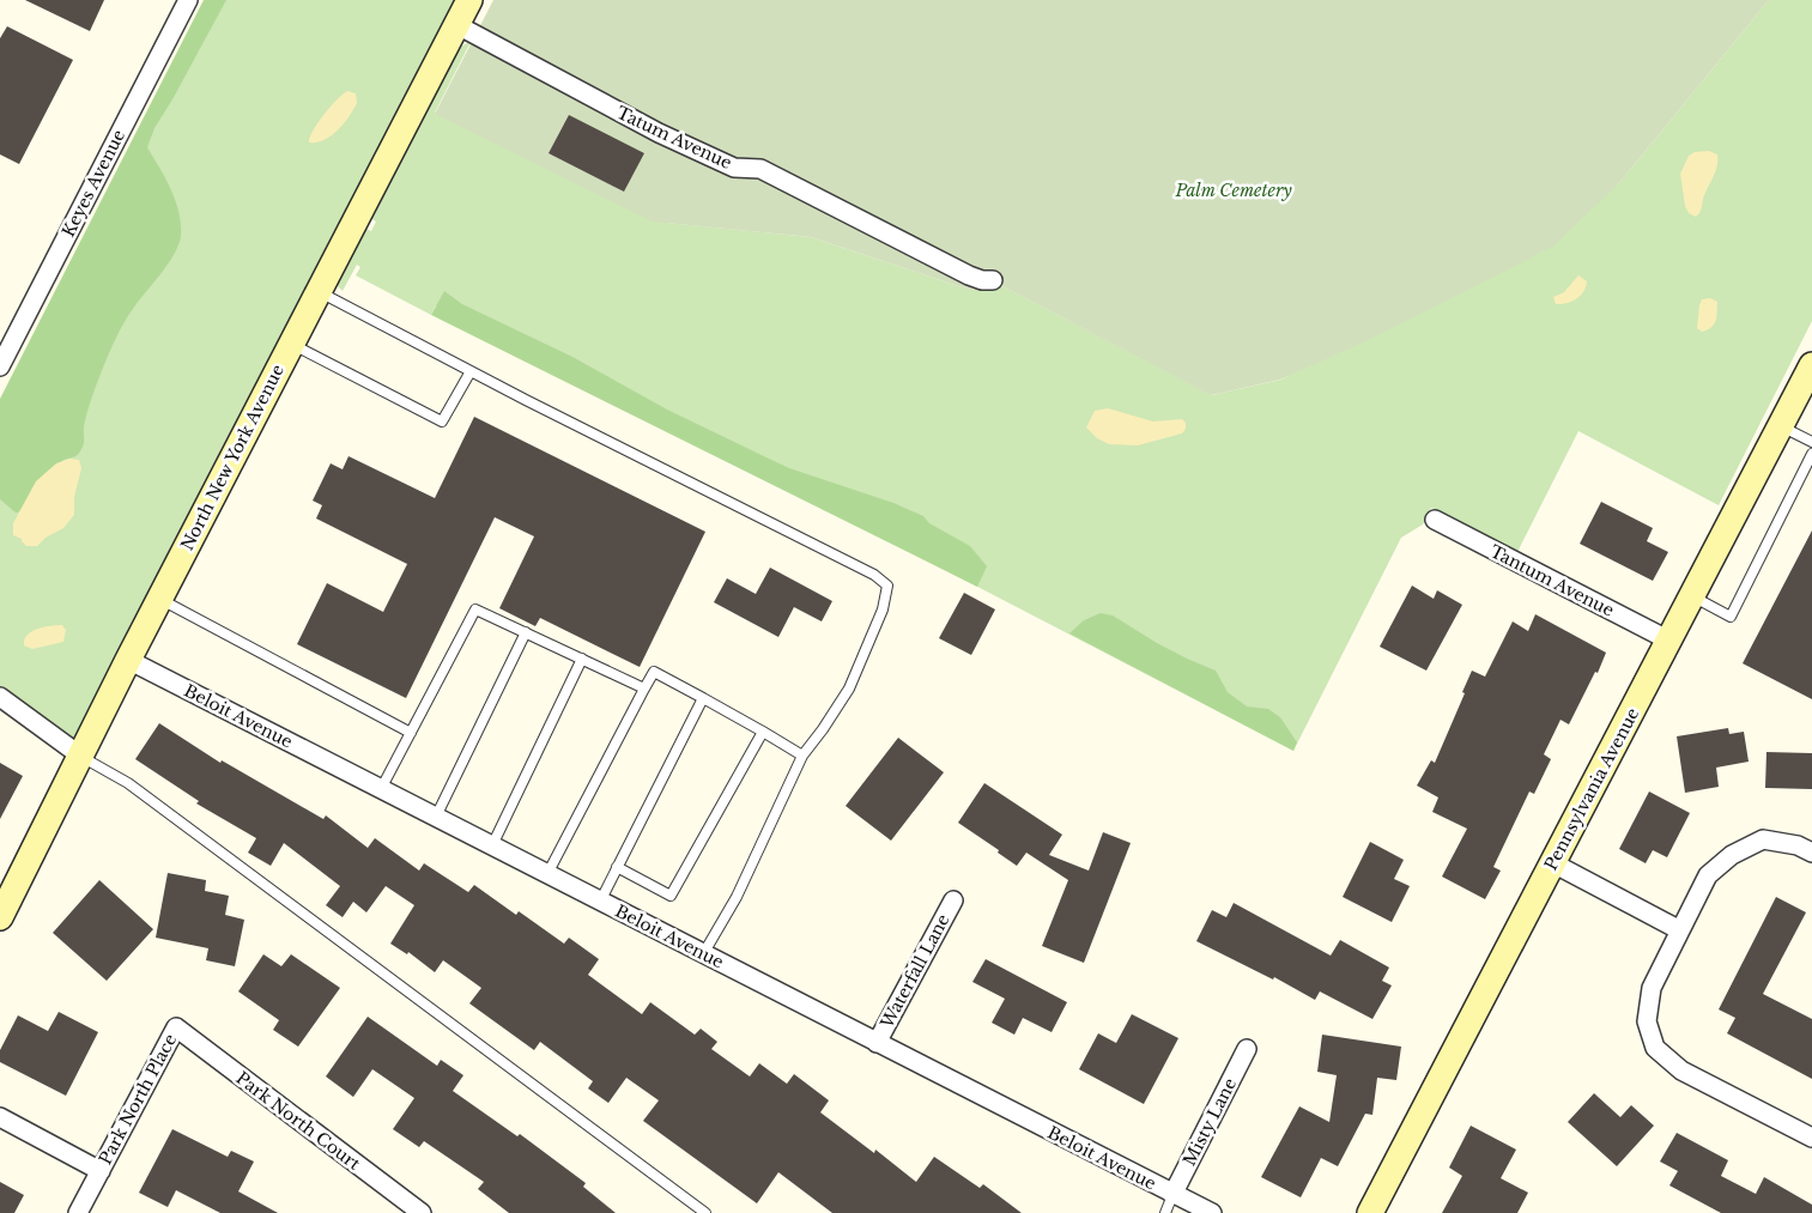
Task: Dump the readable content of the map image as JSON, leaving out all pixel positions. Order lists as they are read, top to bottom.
{
  "streets": {
    "street": [
      "Tatum Avenue",
      "Keyes Avenue",
      "North New York Avenue",
      "Tantum Avenue",
      "Beloit Avenue",
      "Pennsylvania Avenue",
      "Waterfall Lane",
      "Park North Place",
      "Park North Court",
      "Misty Lane"
    ]
  },
  "crossings": [
    ["Tatum Avenue", "North New York Avenue"],
    ["North New York Avenue", "Beloit Avenue"],
    ["Tantum Avenue", "Pennsylvania Avenue"],
    ["Beloit Avenue", "Waterfall Lane"],
    ["Beloit Avenue", "Misty Lane"],
    ["Park North Place", "Park North Court"]
  ],
  "parks": ["Palm Cemetery"]
}
